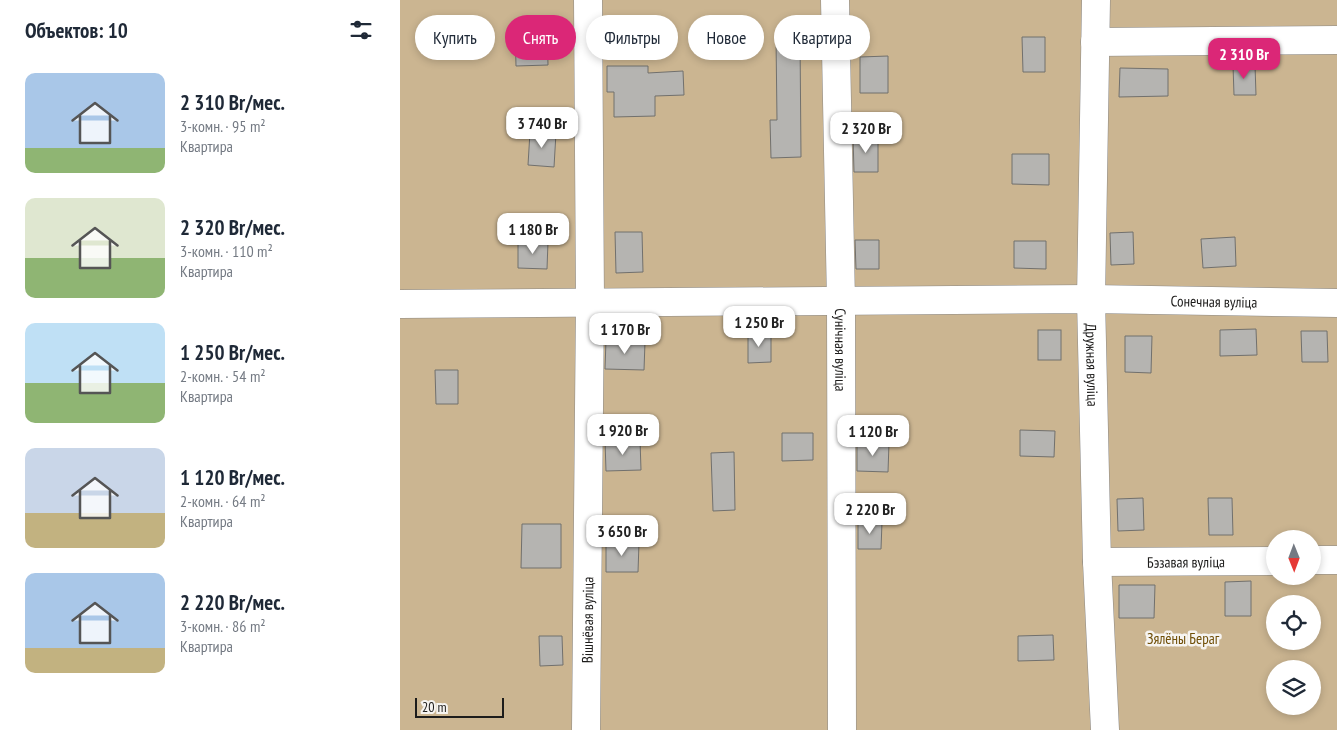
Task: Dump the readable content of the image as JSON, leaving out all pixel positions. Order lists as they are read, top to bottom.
{
  "streets": {
    "street": [
      "Сонечная вуліца",
      "Сунічная вуліца",
      "Дружная вуліца",
      "Бэзавая вуліца",
      "Вішнёвая вуліца"
    ]
  },
  "crossings": [
    ["Сонечная вуліца", "Сунічная вуліца"],
    ["Сонечная вуліца", "Дружная вуліца"],
    ["Сонечная вуліца", "Вішнёвая вуліца"],
    ["Дружная вуліца", "Бэзавая вуліца"]
  ],
  "parks": ["Зялёны Бераг"],
  "scale_bar": "20 m",
  "north": "bottom",
  "page": {
    "heading": "Объектов: 10",
    "chip": [
      "Купить",
      "Снять",
      "Фильтры",
      "Новое",
      "Квартира"
    ],
    "price": [
      "2 310 Br",
      "3 740 Br",
      "2 320 Br",
      "1 180 Br",
      "1 250 Br",
      "1 170 Br",
      "1 920 Br",
      "1 120 Br",
      "2 220 Br",
      "3 650 Br"
    ],
    "list": [
      {
        "name": "2 310 Br/мес.",
        "note": "3-комн. · 95 m² · Квартира"
      },
      {
        "name": "2 320 Br/мес.",
        "note": "3-комн. · 110 m² · Квартира"
      },
      {
        "name": "1 250 Br/мес.",
        "note": "2-комн. · 54 m² · Квартира"
      },
      {
        "name": "1 120 Br/мес.",
        "note": "2-комн. · 64 m² · Квартира"
      },
      {
        "name": "2 220 Br/мес.",
        "note": "3-комн. · 86 m² · Квартира"
      }
    ],
    "scale": "20 m"
  }
}
